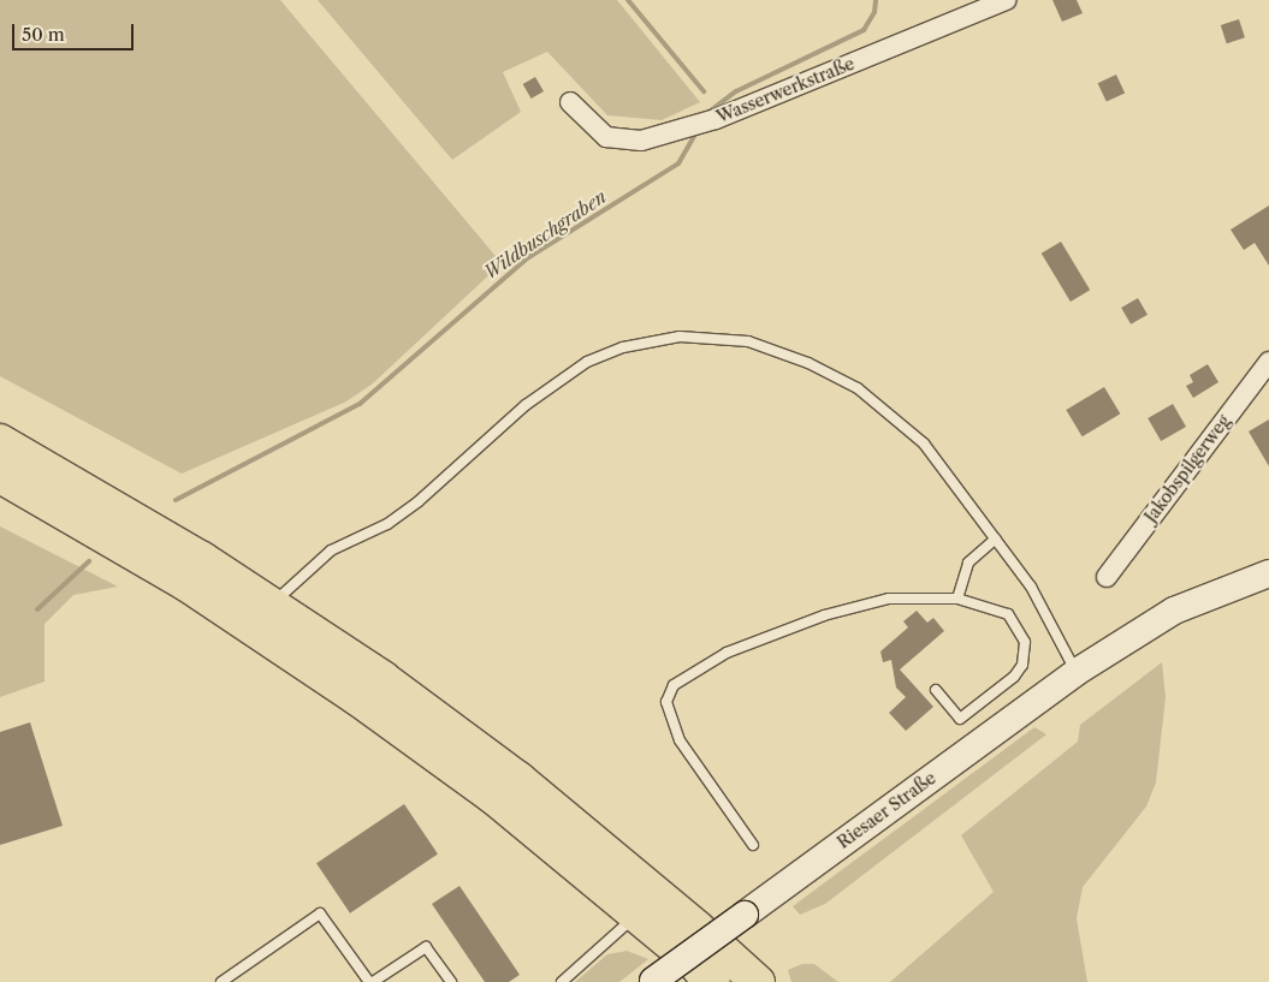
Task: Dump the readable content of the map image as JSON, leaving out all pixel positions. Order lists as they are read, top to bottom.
{
  "streets": {
    "main road": ["Riesaer Straße"],
    "street": ["Wasserwerkstraße", "Jakobspilgerweg"]
  },
  "water": ["Wildbuschgraben"],
  "scale_bar": "50 m"
}
